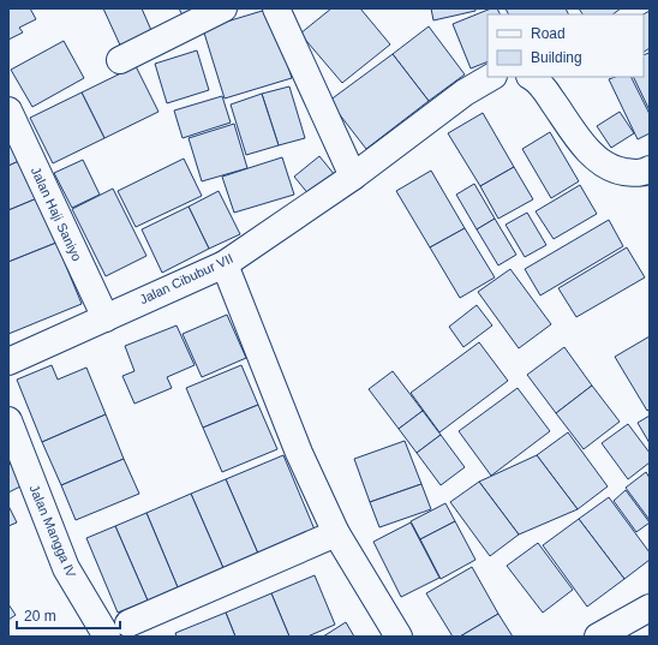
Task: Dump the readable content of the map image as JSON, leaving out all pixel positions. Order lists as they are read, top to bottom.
{
  "streets": {
    "street": ["Jalan Haji Saniyo", "Jalan Cibubur VII", "Jalan Mangga IV"]
  },
  "crossings": [
    ["Jalan Haji Saniyo", "Jalan Cibubur VII"]
  ],
  "legend": ["Road", "Building"],
  "scale_bar": "20 m"
}
